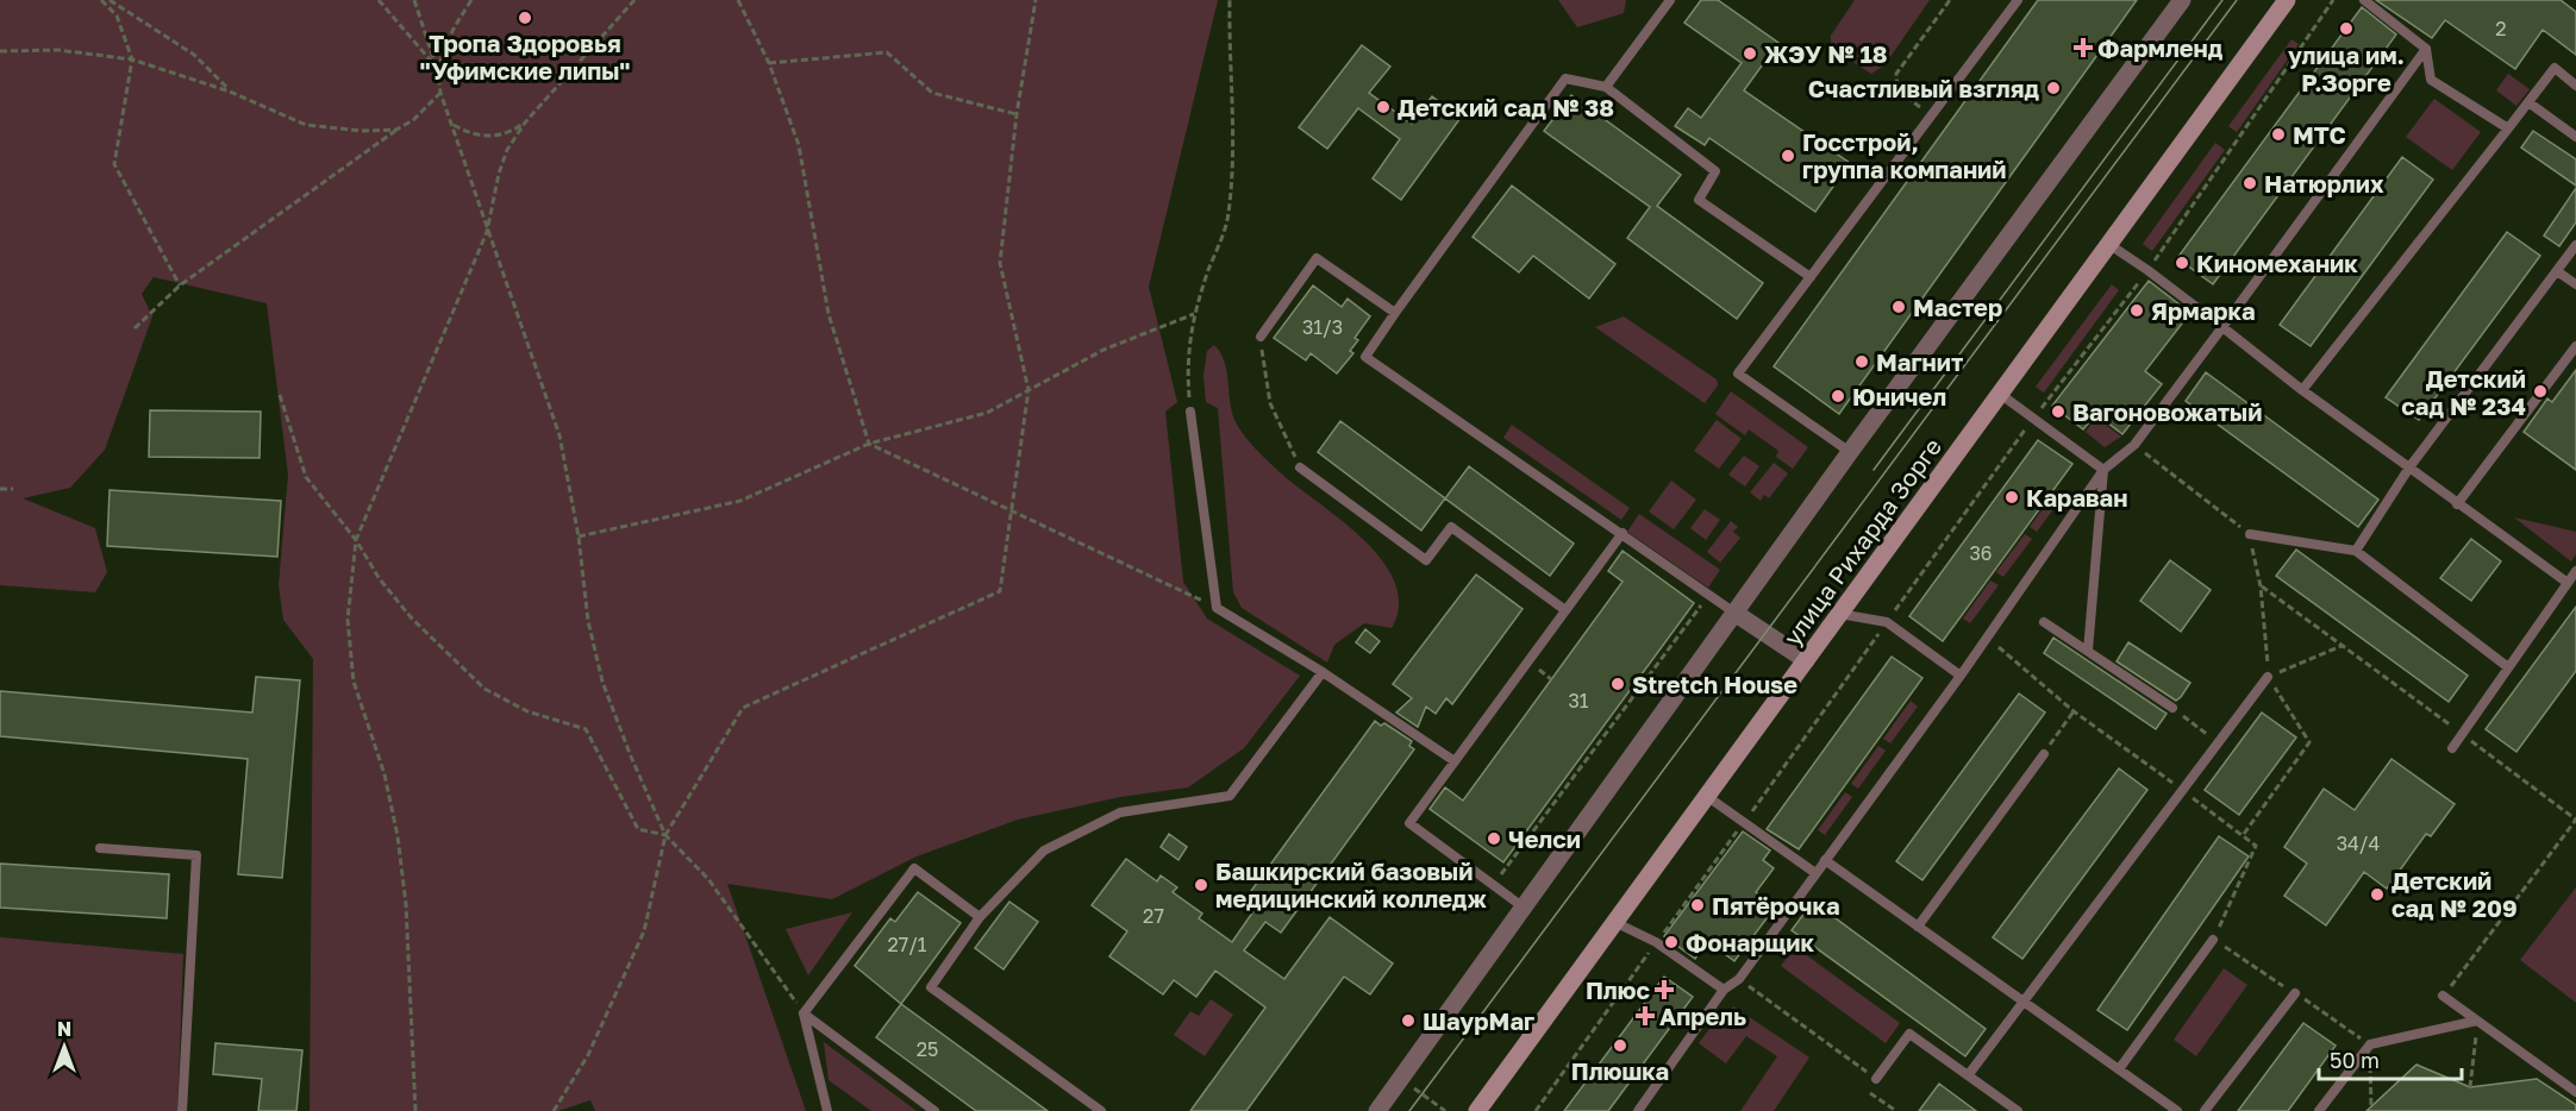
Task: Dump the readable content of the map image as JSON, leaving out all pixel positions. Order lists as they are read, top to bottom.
{
  "streets": {
    "main road": ["улица Рихарда Зорге"]
  },
  "places": {
    "other": [
      "Тропа Здоровья \"Уфимские липы\"",
      "улица им. Р.Зорге",
      "ЖЭУ № 18",
      "Счастливый взгляд",
      "Детский сад № 38",
      "МТС",
      "Госстрой, группа компаний",
      "Натюрлих",
      "Киномеханик",
      "Мастер",
      "Ярмарка",
      "Магнит",
      "Детский сад № 234",
      "Юничел",
      "Вагоновожатый",
      "Караван",
      "Stretch House",
      "Челси",
      "Башкирский базовый медицинский колледж",
      "Детский сад № 209",
      "Пятёрочка",
      "Фонарщик",
      "ШаурМаг",
      "Плюшка"
    ],
    "health": ["Фармленд", "Плюс", "Апрель"]
  },
  "house_numbers": [
    "2",
    "31/3",
    "36",
    "31",
    "34/4",
    "27",
    "27/1",
    "25"
  ],
  "scale_bar": "50 m",
  "north": "top"
}
